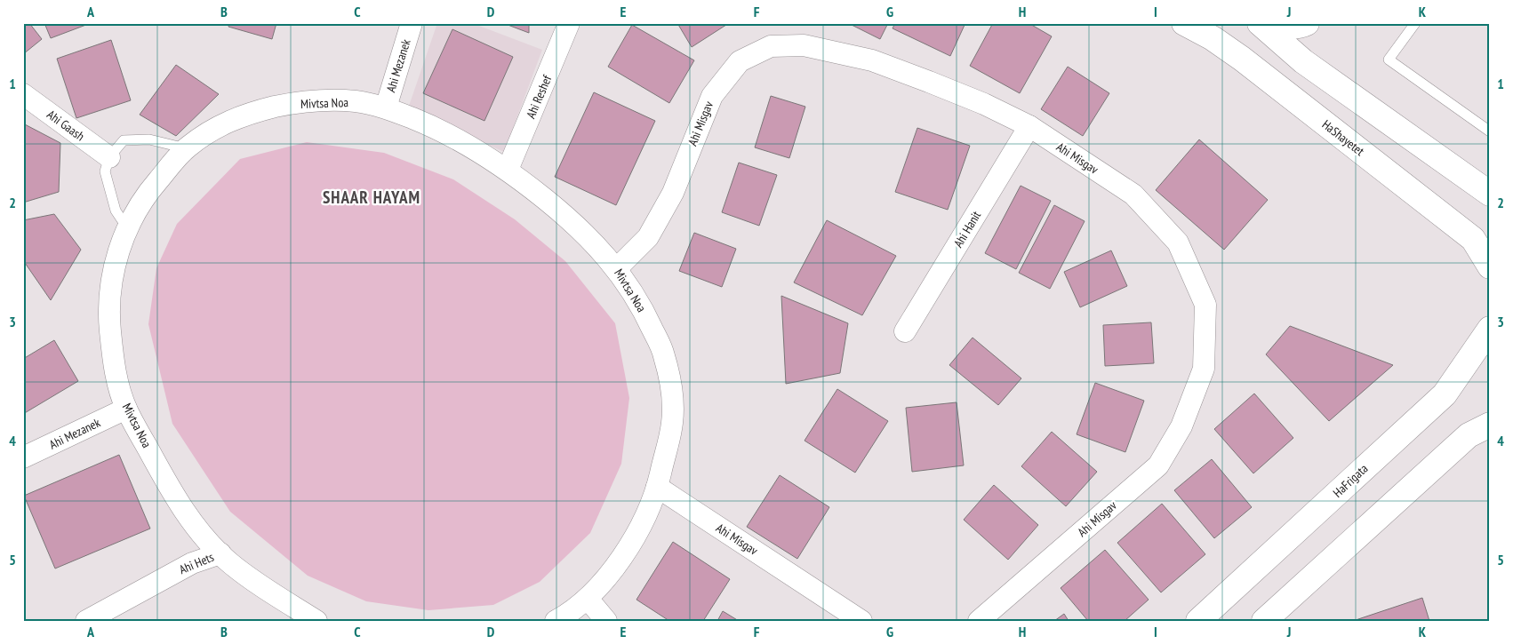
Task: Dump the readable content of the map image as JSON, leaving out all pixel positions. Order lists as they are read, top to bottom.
{
  "streets": {
    "street": [
      "Ahi Mezanek",
      "Ahi Reshef",
      "Mivtsa Noa",
      "Ahi Misgav",
      "Ahi Gaash",
      "HaShayetet",
      "Ahi Hanit",
      "HaFrigata",
      "Ahi Hets"
    ]
  },
  "crossings": [
    ["Ahi Mezanek", "Mivtsa Noa"],
    ["Ahi Reshef", "Mivtsa Noa"],
    ["Mivtsa Noa", "Ahi Misgav"],
    ["Mivtsa Noa", "Ahi Hets"],
    ["Ahi Misgav", "Ahi Hanit"]
  ],
  "districts": ["SHAAR HAYAM"],
  "grid": {
    "columns": [
      "A",
      "B",
      "C",
      "D",
      "E",
      "F",
      "G",
      "H",
      "I",
      "J",
      "K"
    ],
    "rows": [
      "1",
      "2",
      "3",
      "4",
      "5"
    ]
  }
}
